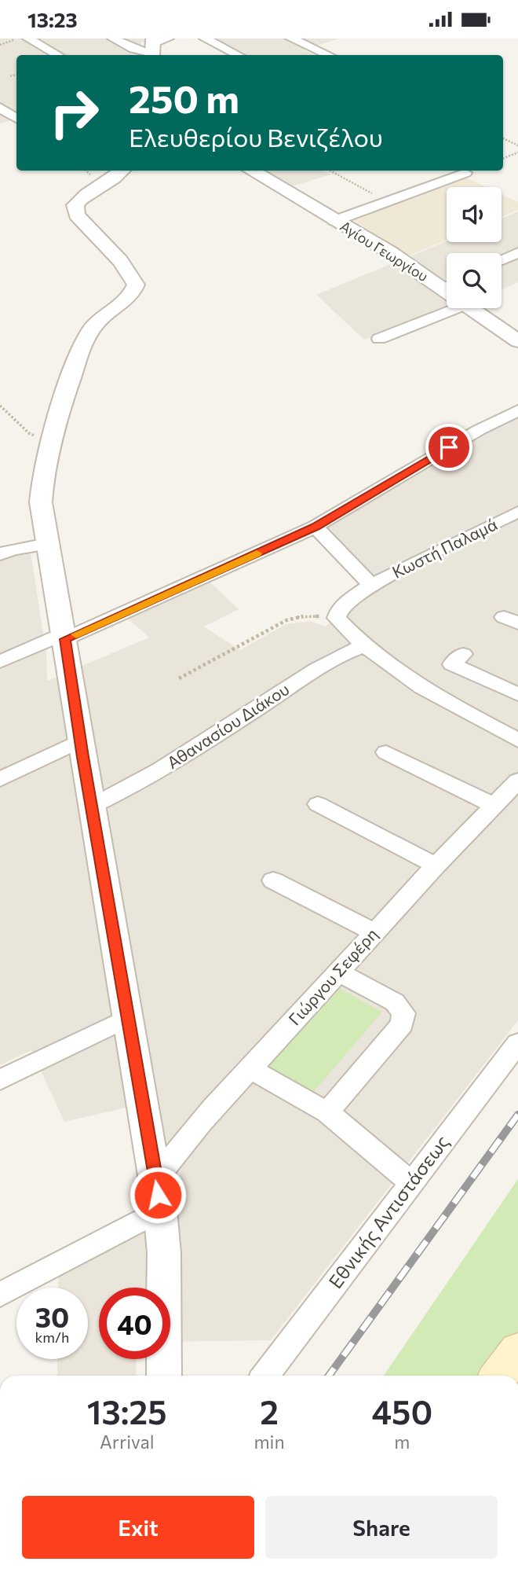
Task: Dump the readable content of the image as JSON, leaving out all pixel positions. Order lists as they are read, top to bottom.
{
  "streets": {
    "street": [
      "Αγίου Γεωργίου",
      "Κωστή Παλαμά",
      "Αθανασίου Διάκου",
      "Γιώργου Σεφέρη",
      "Εθνικής Αντιστάσεως"
    ]
  },
  "page": {
    "status": "13:23",
    "turn": ["250 m", "Ελευθερίου Βενιζέλου"],
    "speed": "30 km/h",
    "limit": "40",
    "eta": [
      "13:25",
      "Arrival",
      "2",
      "min",
      "450",
      "m"
    ],
    "buttons": ["Exit", "Share"]
  }
}
